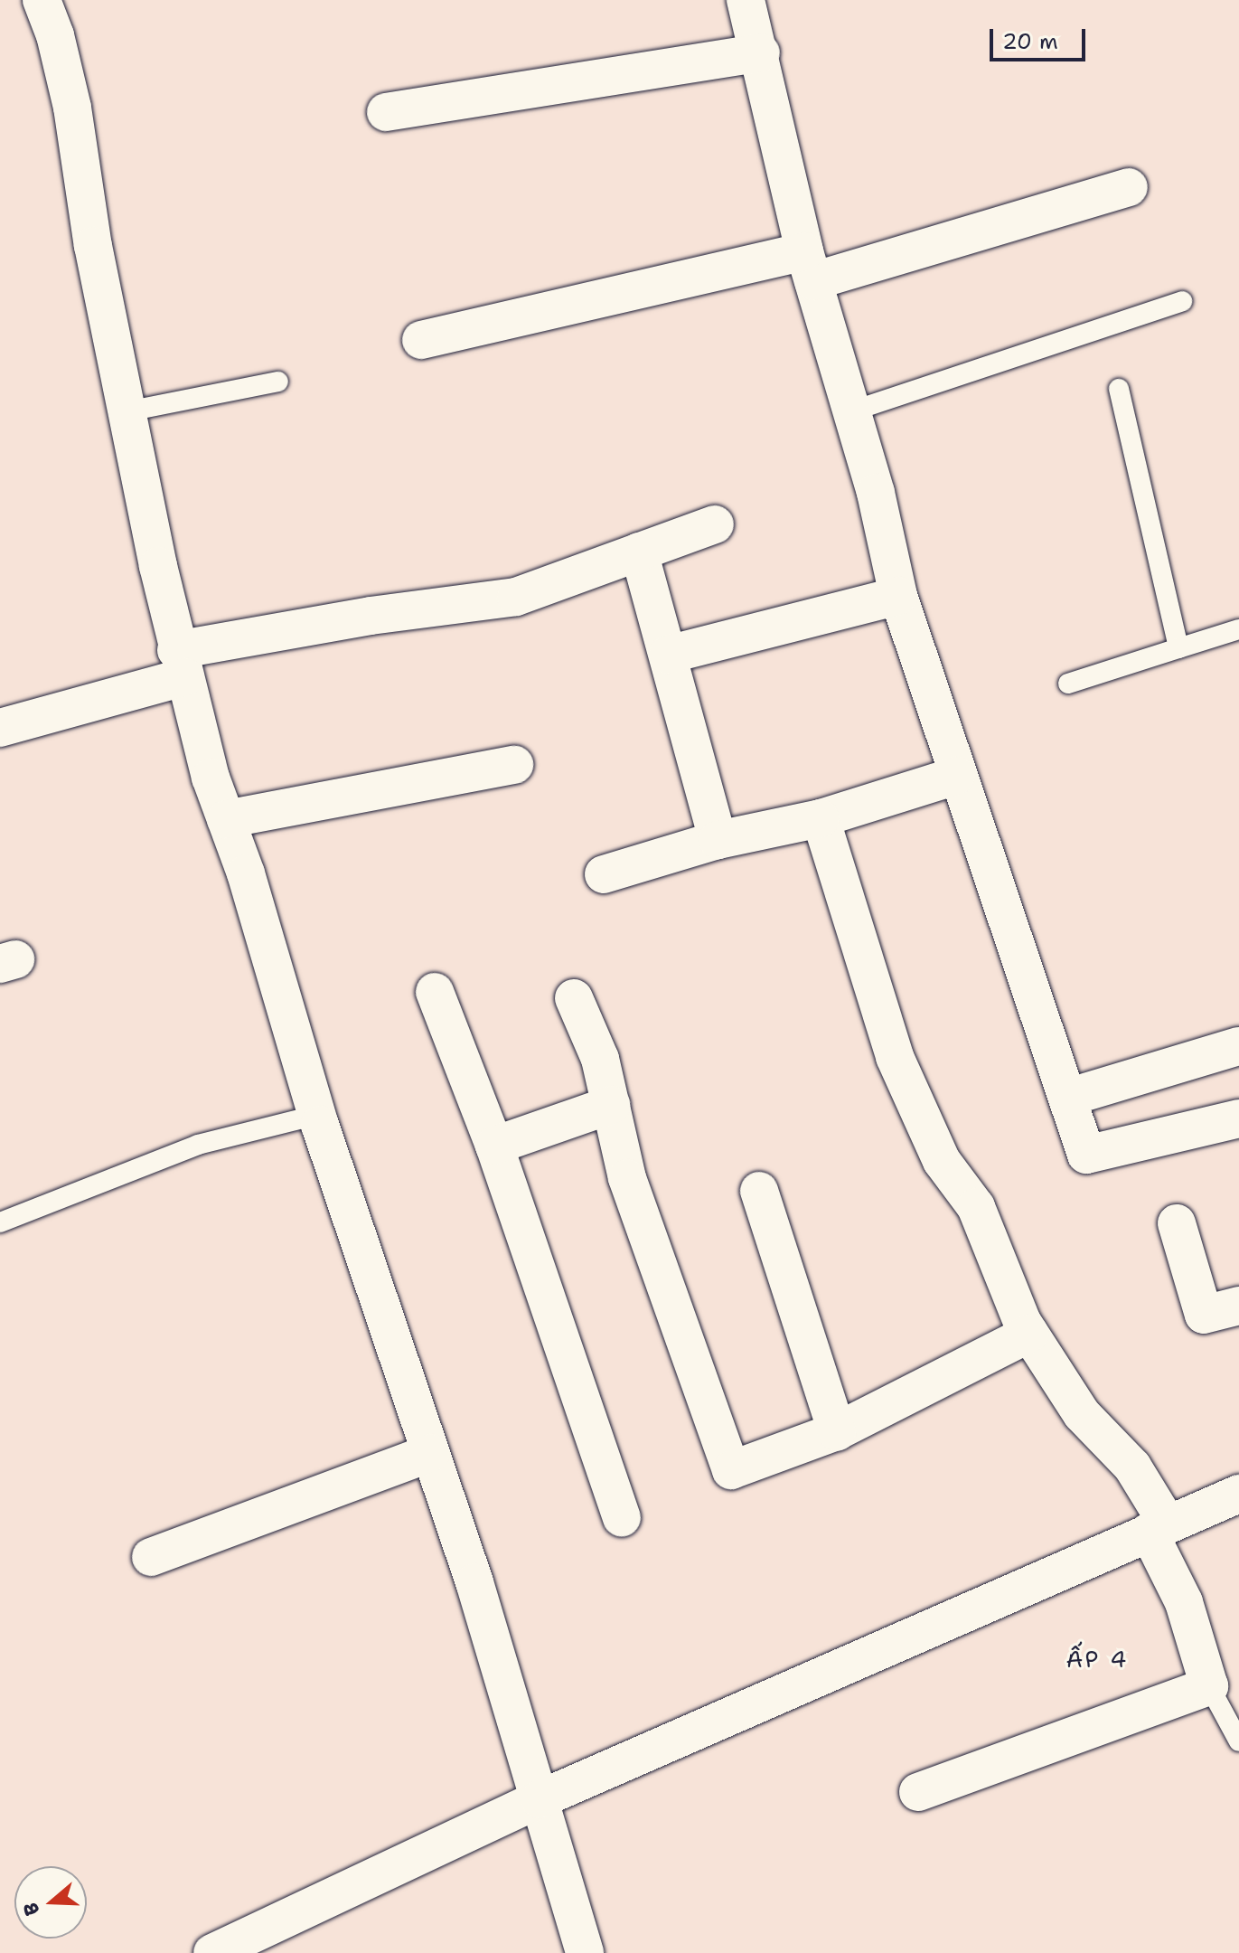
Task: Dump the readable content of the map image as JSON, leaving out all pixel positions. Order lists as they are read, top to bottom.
{
  "districts": ["ẤP 4"],
  "scale_bar": "20 m",
  "north": "left"
}
